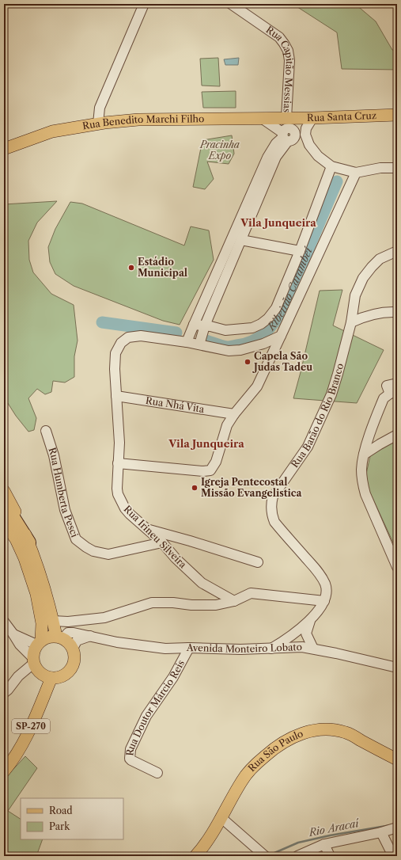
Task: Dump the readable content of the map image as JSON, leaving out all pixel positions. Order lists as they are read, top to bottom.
{
  "streets": {
    "main road": [
      "Rua Santa Cruz",
      "Rua Benedito Marchi Filho",
      "SP-270",
      "Rua São Paulo"
    ],
    "street": [
      "Rua Capitão Messias",
      "Rua Nhá Vita",
      "Rua Barão do Rio Branco",
      "Rua Humberta Pesci",
      "Rua Irineu Silveira",
      "Avenida Monteiro Lobato",
      "Rua Doutor Márcio Reis"
    ]
  },
  "crossings": [
    ["Rua Capitão Messias", "Rua Santa Cruz"],
    ["Rua Capitão Messias", "Rua Benedito Marchi Filho"],
    ["Rua Santa Cruz", "Rua Benedito Marchi Filho"],
    ["Rua Nhá Vita", "Rua Irineu Silveira"],
    ["Rua Barão do Rio Branco", "Avenida Monteiro Lobato"],
    ["Rua Humberta Pesci", "Rua Irineu Silveira"],
    ["Avenida Monteiro Lobato", "Rua Doutor Márcio Reis"],
    ["Avenida Monteiro Lobato", "SP-270"]
  ],
  "districts": ["Vila Junqueira", "Vila Junqueira"],
  "water": ["Ribeirão Carambeí", "Rio Aracaí"],
  "parks": ["Pracinha Expo"],
  "places": ["Estádio Municipal", "Capela São Judas Tadeu", "Igreja Pentecostal Missão Evangelistica"],
  "legend": ["Road", "Park"]
}
